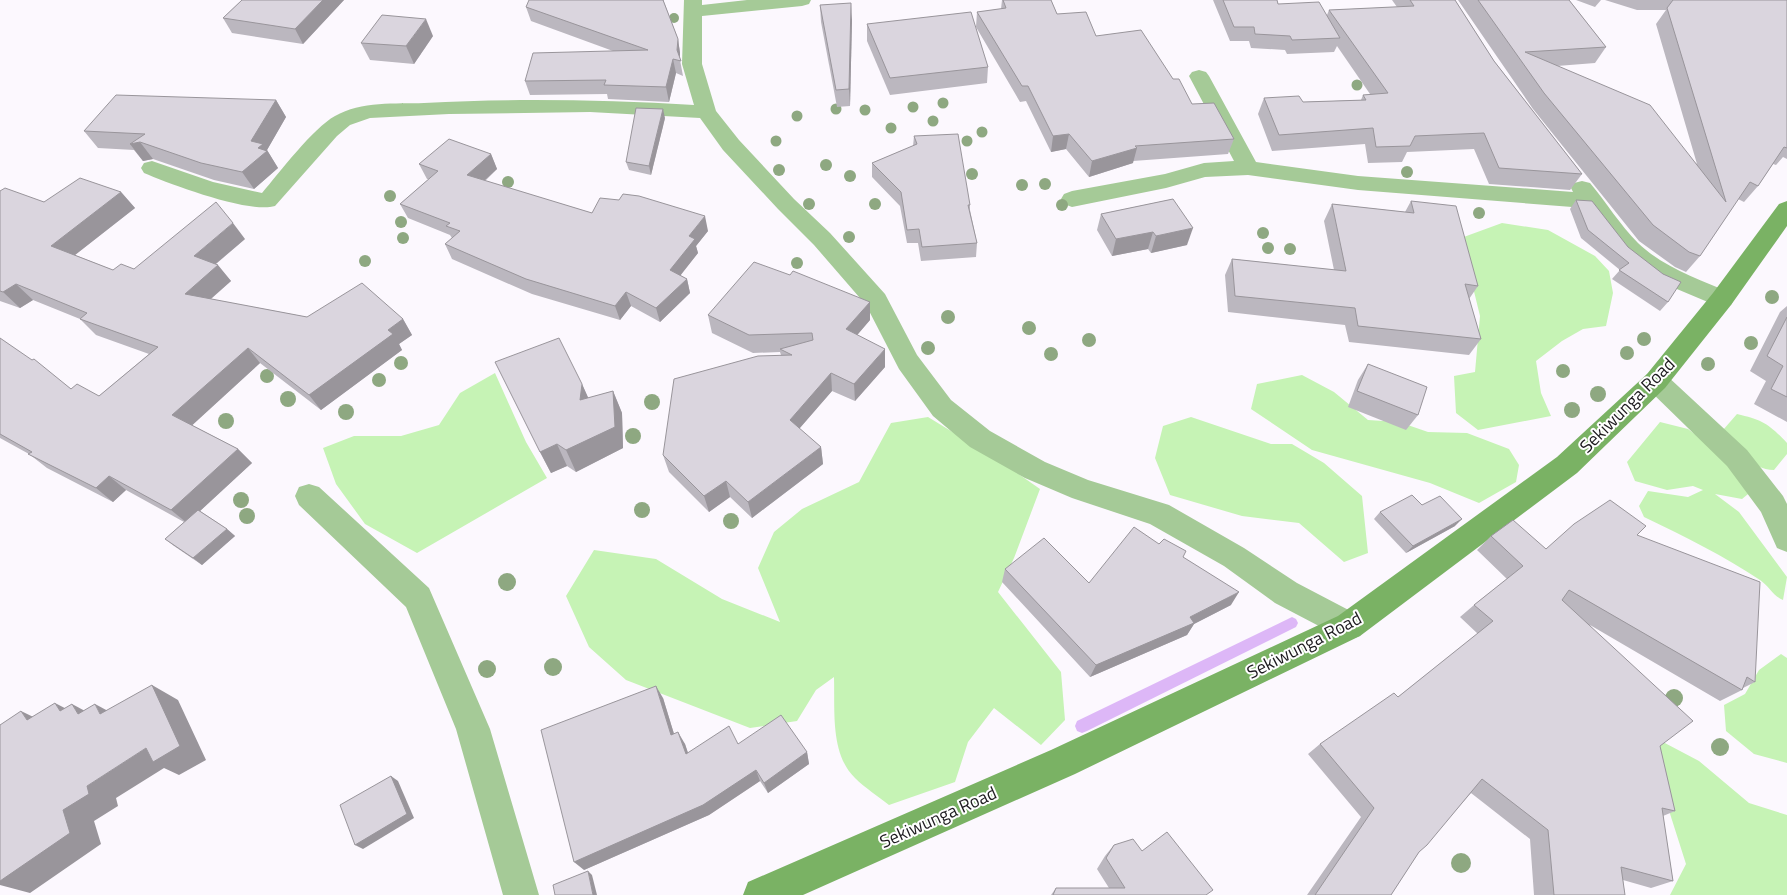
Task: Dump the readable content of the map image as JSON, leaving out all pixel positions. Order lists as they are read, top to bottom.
{
  "streets": {
    "main road": ["Sekiwunga Road"]
  }
}
